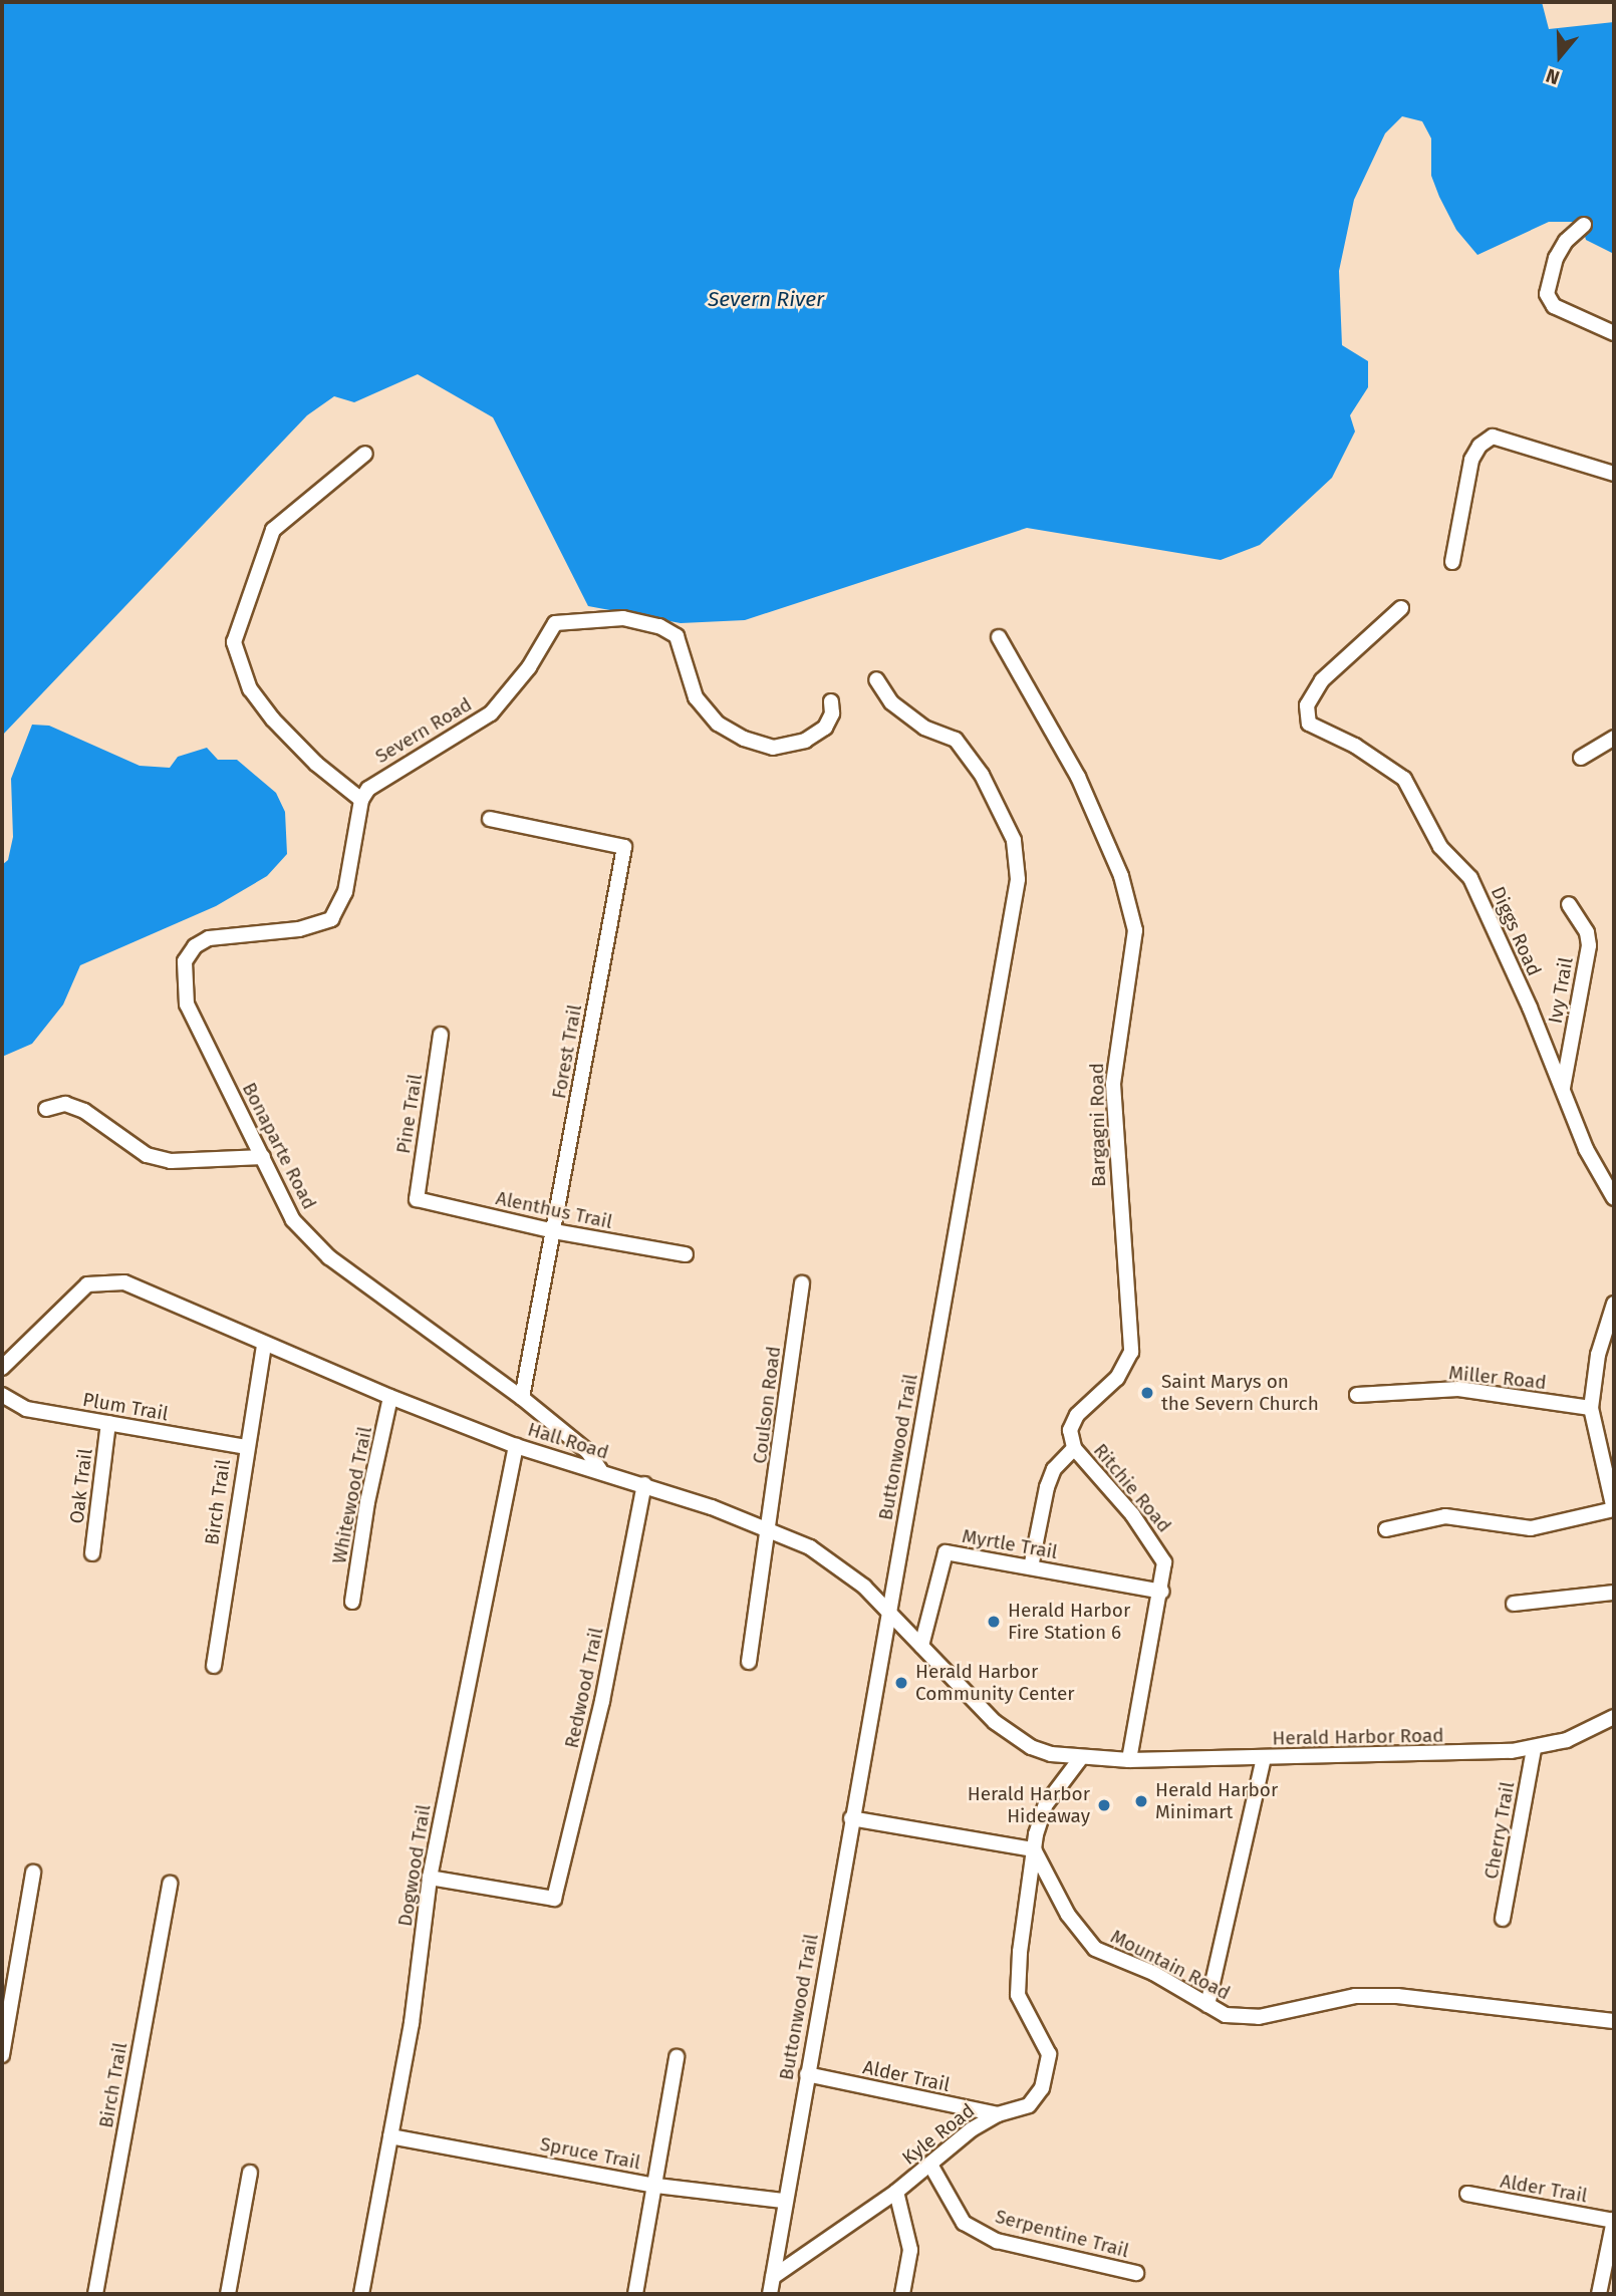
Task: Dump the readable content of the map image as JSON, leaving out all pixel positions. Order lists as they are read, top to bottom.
{
  "streets": {
    "street": [
      "Severn Road",
      "Diggs Road",
      "Ivy Trail",
      "Forest Trail",
      "Pine Trail",
      "Bargagni Road",
      "Bonaparte Road",
      "Alenthus Trail",
      "Miller Road",
      "Coulson Road",
      "Plum Trail",
      "Hall Road",
      "Buttonwood Trail",
      "Oak Trail",
      "Ritchie Road",
      "Whitewood Trail",
      "Birch Trail",
      "Myrtle Trail",
      "Redwood Trail",
      "Herald Harbor Road",
      "Cherry Trail",
      "Dogwood Trail",
      "Mountain Road",
      "Alder Trail",
      "Kyle Road",
      "Spruce Trail",
      "Serpentine Trail"
    ]
  },
  "crossings": [
    ["Severn Road", "Bonaparte Road"],
    ["Diggs Road", "Ivy Trail"],
    ["Forest Trail", "Bonaparte Road"],
    ["Forest Trail", "Alenthus Trail"],
    ["Pine Trail", "Alenthus Trail"],
    ["Bargagni Road", "Ritchie Road"],
    ["Bonaparte Road", "Hall Road"],
    ["Coulson Road", "Hall Road"],
    ["Plum Trail", "Oak Trail"],
    ["Plum Trail", "Birch Trail"],
    ["Hall Road", "Buttonwood Trail"],
    ["Hall Road", "Whitewood Trail"],
    ["Hall Road", "Birch Trail"],
    ["Hall Road", "Myrtle Trail"],
    ["Hall Road", "Redwood Trail"],
    ["Hall Road", "Herald Harbor Road"],
    ["Hall Road", "Dogwood Trail"],
    ["Buttonwood Trail", "Alder Trail"],
    ["Buttonwood Trail", "Kyle Road"],
    ["Buttonwood Trail", "Spruce Trail"],
    ["Ritchie Road", "Myrtle Trail"],
    ["Ritchie Road", "Herald Harbor Road"],
    ["Redwood Trail", "Dogwood Trail"],
    ["Herald Harbor Road", "Cherry Trail"],
    ["Dogwood Trail", "Spruce Trail"],
    ["Mountain Road", "Kyle Road"],
    ["Alder Trail", "Kyle Road"],
    ["Kyle Road", "Serpentine Trail"]
  ],
  "water": ["Severn River"],
  "places": [
    "Saint Marys on the Severn Church",
    "Herald Harbor Fire Station 6",
    "Herald Harbor Community Center",
    "Herald Harbor Minimart",
    "Herald Harbor Hideaway"
  ],
  "north": "bottom"
}
